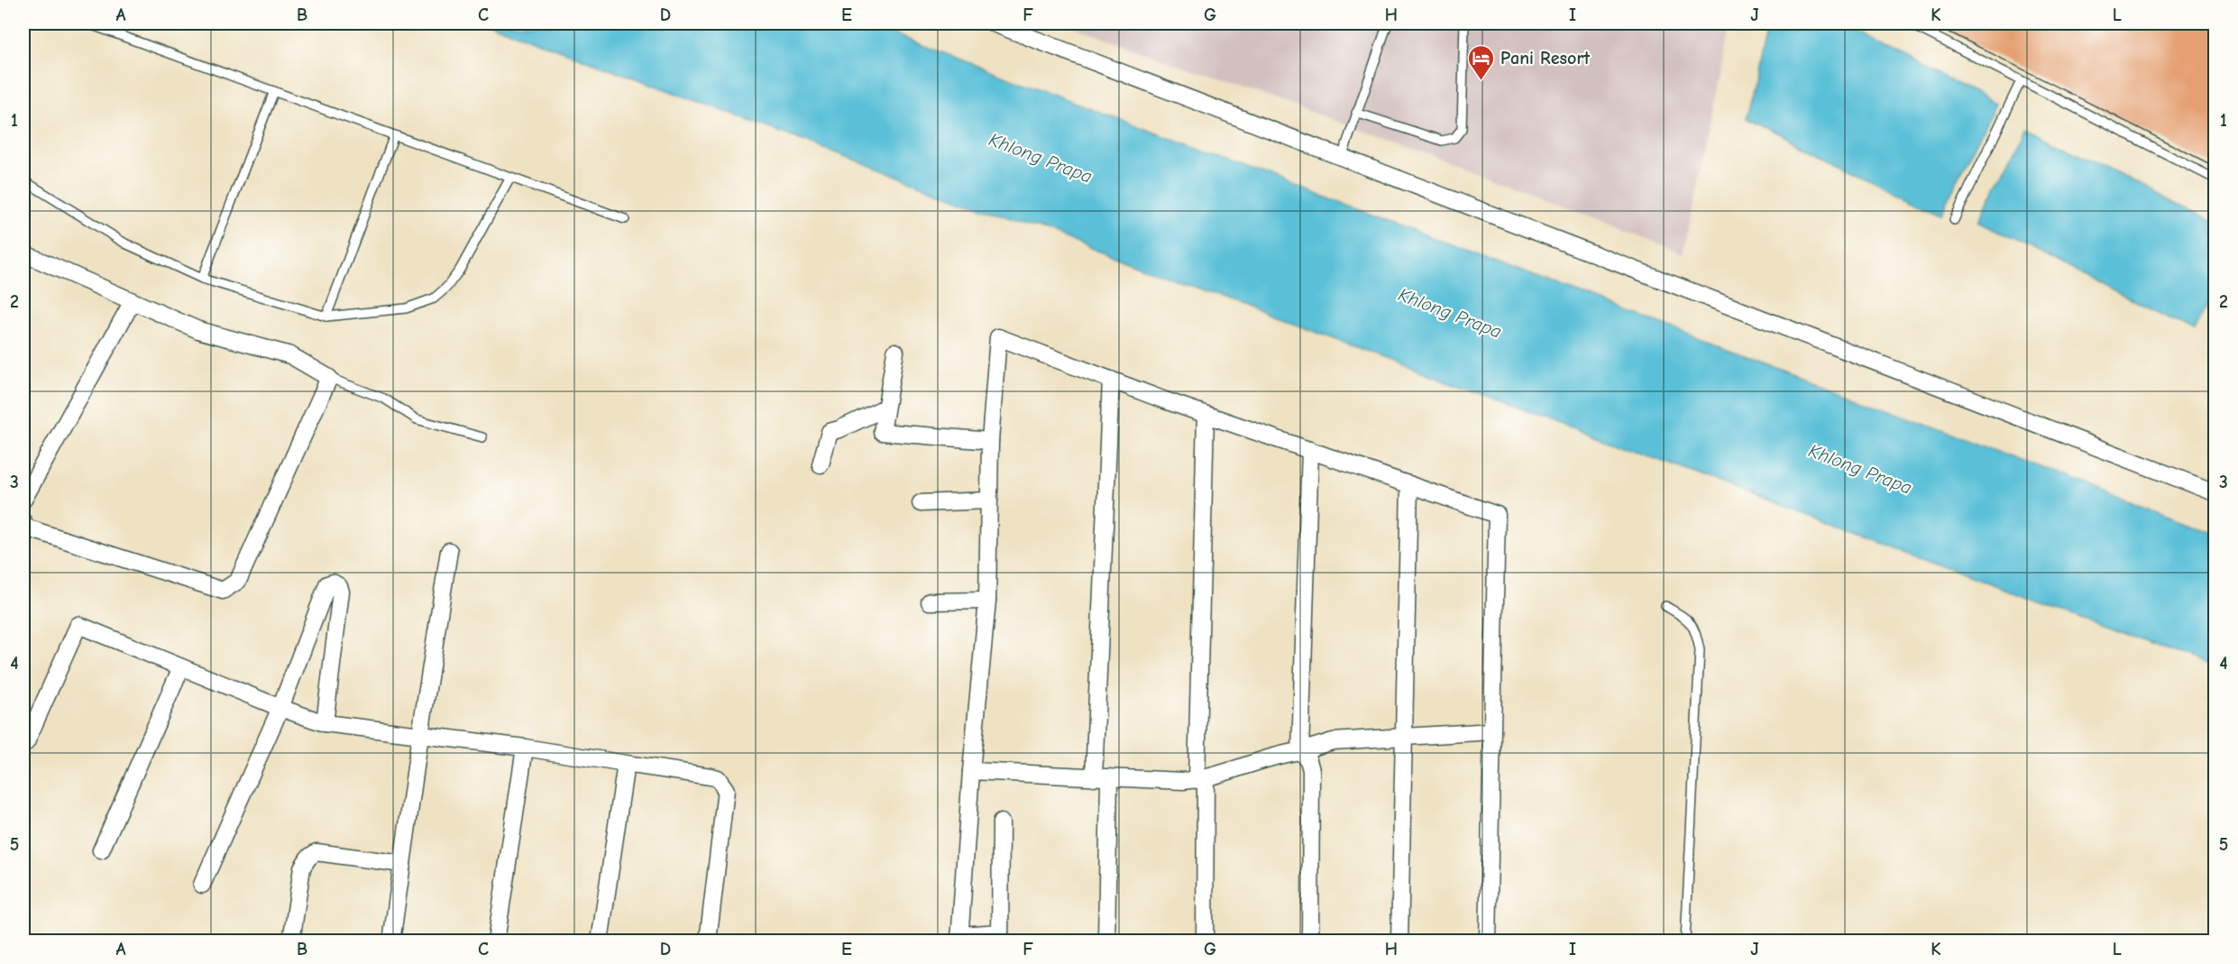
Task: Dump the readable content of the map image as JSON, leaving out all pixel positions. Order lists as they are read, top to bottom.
{
  "water": ["Khlong Prapa"],
  "places": {
    "hotel": ["Pani Resort"]
  },
  "grid": {
    "columns": [
      "A",
      "B",
      "C",
      "D",
      "E",
      "F",
      "G",
      "H",
      "I",
      "J",
      "K",
      "L"
    ],
    "rows": [
      "1",
      "2",
      "3",
      "4",
      "5"
    ]
  }
}
